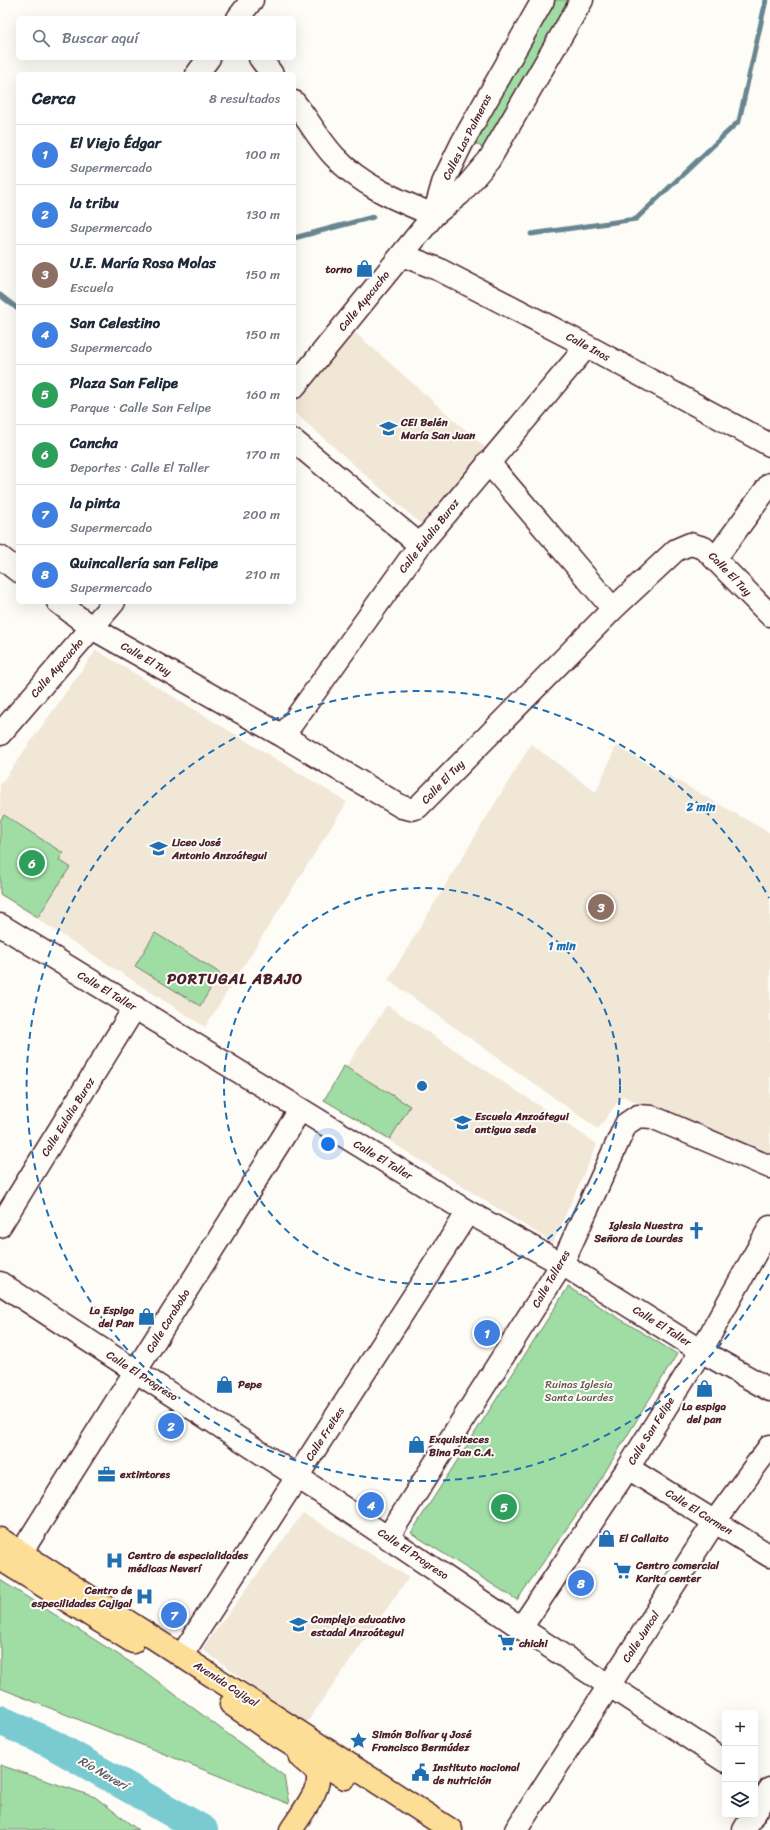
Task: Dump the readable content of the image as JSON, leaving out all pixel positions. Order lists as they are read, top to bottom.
{
  "streets": {
    "main road": ["Avenida Cajigal"],
    "street": [
      "Calles Las Palmeras",
      "Calle Ayacucho",
      "Calle Inos",
      "Calle Eulalia Buroz",
      "Calle El Tuy",
      "Calle El Taller",
      "Calle Talleres",
      "Calle Carabobo",
      "Calle El Progreso",
      "Calle San Felipe",
      "Calle Freites",
      "Calle El Carmen",
      "Calle Juncal"
    ]
  },
  "crossings": [
    ["Calles Las Palmeras", "Calle Ayacucho"],
    ["Calle Ayacucho", "Calle Inos"],
    ["Calle Ayacucho", "Calle El Tuy"],
    ["Calle Inos", "Calle Eulalia Buroz"],
    ["Calle Eulalia Buroz", "Calle El Tuy"],
    ["Calle Eulalia Buroz", "Calle El Taller"],
    ["Calle El Taller", "Calle Talleres"],
    ["Calle El Taller", "Calle Carabobo"],
    ["Calle El Taller", "Calle San Felipe"],
    ["Calle El Taller", "Calle Freites"],
    ["Calle Talleres", "Calle El Progreso"],
    ["Calle Carabobo", "Calle El Progreso"],
    ["Calle Carabobo", "Avenida Cajigal"],
    ["Calle El Progreso", "Calle San Felipe"],
    ["Calle El Progreso", "Calle Freites"],
    ["Calle El Progreso", "Calle Juncal"],
    ["Calle San Felipe", "Calle El Carmen"],
    ["Calle Freites", "Avenida Cajigal"],
    ["Calle El Carmen", "Calle Juncal"]
  ],
  "districts": ["PORTUGAL ABAJO"],
  "water": ["Río Neverí"],
  "parks": ["Ruinas Iglesia Santa Lourdes"],
  "places": {
    "shop": [
      "torno",
      "La Espiga del Pan",
      "Pepe",
      "La espiga del pan",
      "Exquisiteces Bina Pan C.A.",
      "El Callaito"
    ],
    "school or university": [
      "CEI Belén María San Juan",
      "Liceo José Antonio Anzoátegui",
      "Escuela Anzoátegui antigua sede",
      "Complejo educativo estadal Anzoátegui"
    ],
    "church": ["Iglesia Nuestra Señora de Lourdes"],
    "office": ["extintores"],
    "hospital": ["Centro de especialidades médicas Neverí", "Centro de especilidades Cajigal"],
    "supermarket": ["Centro comercial Karita center", "chichi"],
    "place": ["Simón Bolívar y José Francisco Bermúdez"],
    "public building": ["Instituto nacional de nutrición"]
  },
  "page": {
    "search": "Buscar aquí",
    "heading": ["Cerca", "8 resultados"],
    "list": [
      {
        "mark": "1",
        "name": "El Viejo Édgar",
        "note": "Supermercado",
        "value": "100 m"
      },
      {
        "mark": "2",
        "name": "la tribu",
        "note": "Supermercado",
        "value": "130 m"
      },
      {
        "mark": "3",
        "name": "U.E. María Rosa Molas",
        "note": "Escuela",
        "value": "150 m"
      },
      {
        "mark": "4",
        "name": "San Celestino",
        "note": "Supermercado",
        "value": "150 m"
      },
      {
        "mark": "5",
        "name": "Plaza San Felipe",
        "note": "Parque · Calle San Felipe",
        "value": "160 m"
      },
      {
        "mark": "6",
        "name": "Cancha",
        "note": "Deportes · Calle El Taller",
        "value": "170 m"
      },
      {
        "mark": "7",
        "name": "la pinta",
        "note": "Supermercado",
        "value": "200 m"
      },
      {
        "mark": "8",
        "name": "Quincallería san Felipe",
        "note": "Supermercado",
        "value": "210 m"
      }
    ],
    "pins": [
      "6",
      "3",
      "1",
      "2",
      "4",
      "5",
      "8",
      "7"
    ],
    "map_buttons": ["+", "−"]
  },
  "rings": ["2 min", "1 min"]
}
